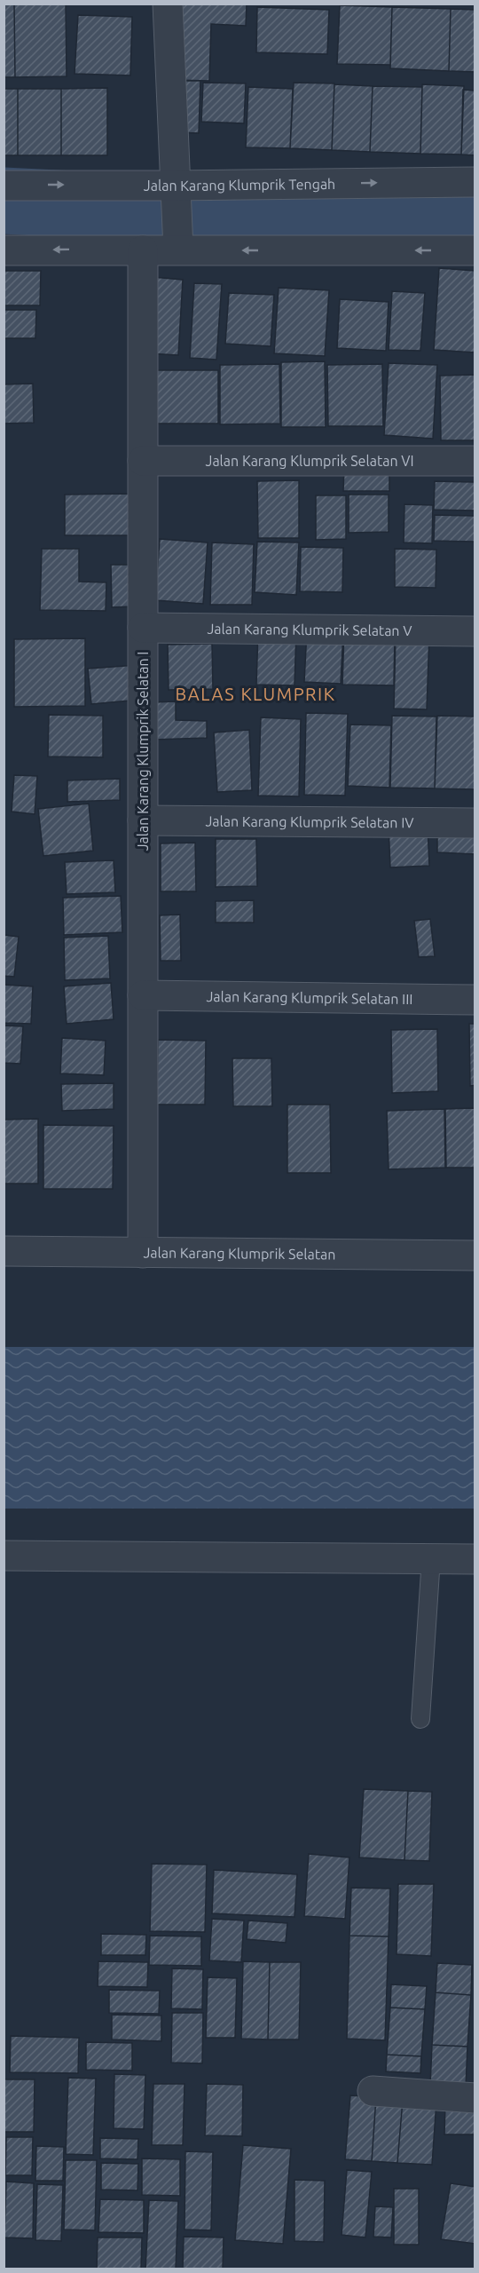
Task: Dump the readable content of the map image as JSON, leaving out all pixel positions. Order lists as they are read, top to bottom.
{
  "streets": {
    "street": [
      "Jalan Karang Klumprik Tengah",
      "Jalan Karang Klumprik Selatan VI",
      "Jalan Karang Klumprik Selatan V",
      "Jalan Karang Klumprik Selatan I",
      "Jalan Karang Klumprik Selatan IV",
      "Jalan Karang Klumprik Selatan III",
      "Jalan Karang Klumprik Selatan"
    ]
  },
  "crossings": [
    ["Jalan Karang Klumprik Selatan VI", "Jalan Karang Klumprik Selatan I"],
    ["Jalan Karang Klumprik Selatan V", "Jalan Karang Klumprik Selatan I"],
    ["Jalan Karang Klumprik Selatan I", "Jalan Karang Klumprik Selatan IV"],
    ["Jalan Karang Klumprik Selatan I", "Jalan Karang Klumprik Selatan III"],
    ["Jalan Karang Klumprik Selatan I", "Jalan Karang Klumprik Selatan"]
  ],
  "districts": ["BALAS KLUMPRIK"]
}
